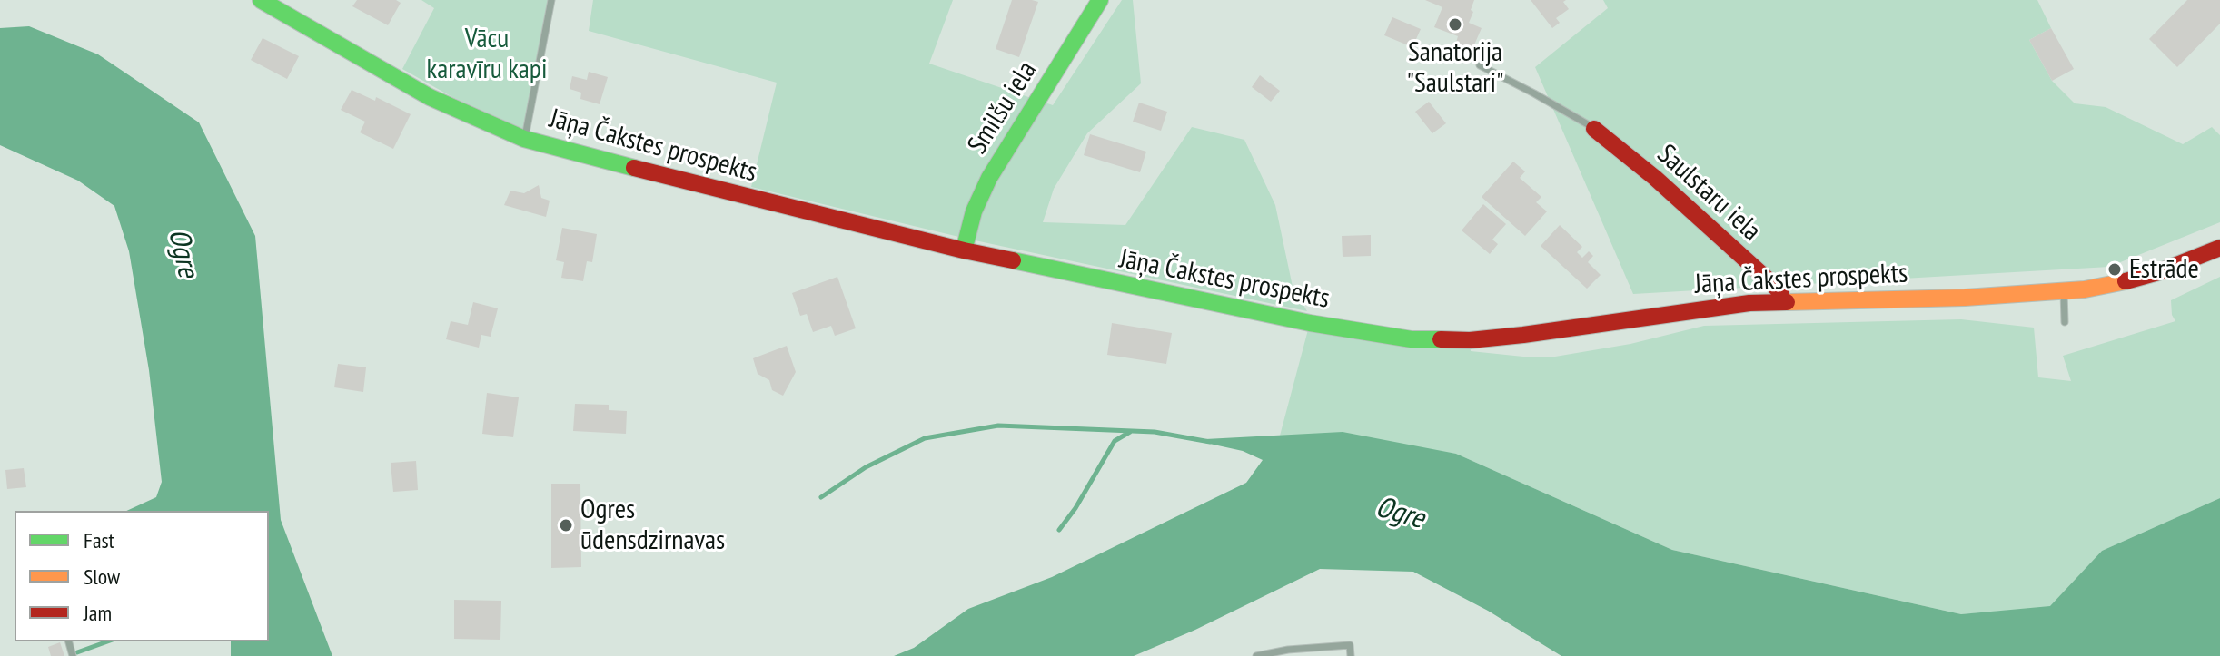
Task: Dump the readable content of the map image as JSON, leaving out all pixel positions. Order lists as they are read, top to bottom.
{
  "streets": {
    "street": ["Smilšu iela", "Jāņa Čakstes prospekts", "Saulstaru iela"]
  },
  "crossings": [
    ["Smilšu iela", "Jāņa Čakstes prospekts"],
    ["Jāņa Čakstes prospekts", "Saulstaru iela"]
  ],
  "water": ["Ogre"],
  "parks": ["Vācu karavīru kapi"],
  "places": ["Sanatorija \"Saulstari\"", "Estrāde", "Ogres ūdensdzirnavas"],
  "legend": ["Fast", "Slow", "Jam"]
}
